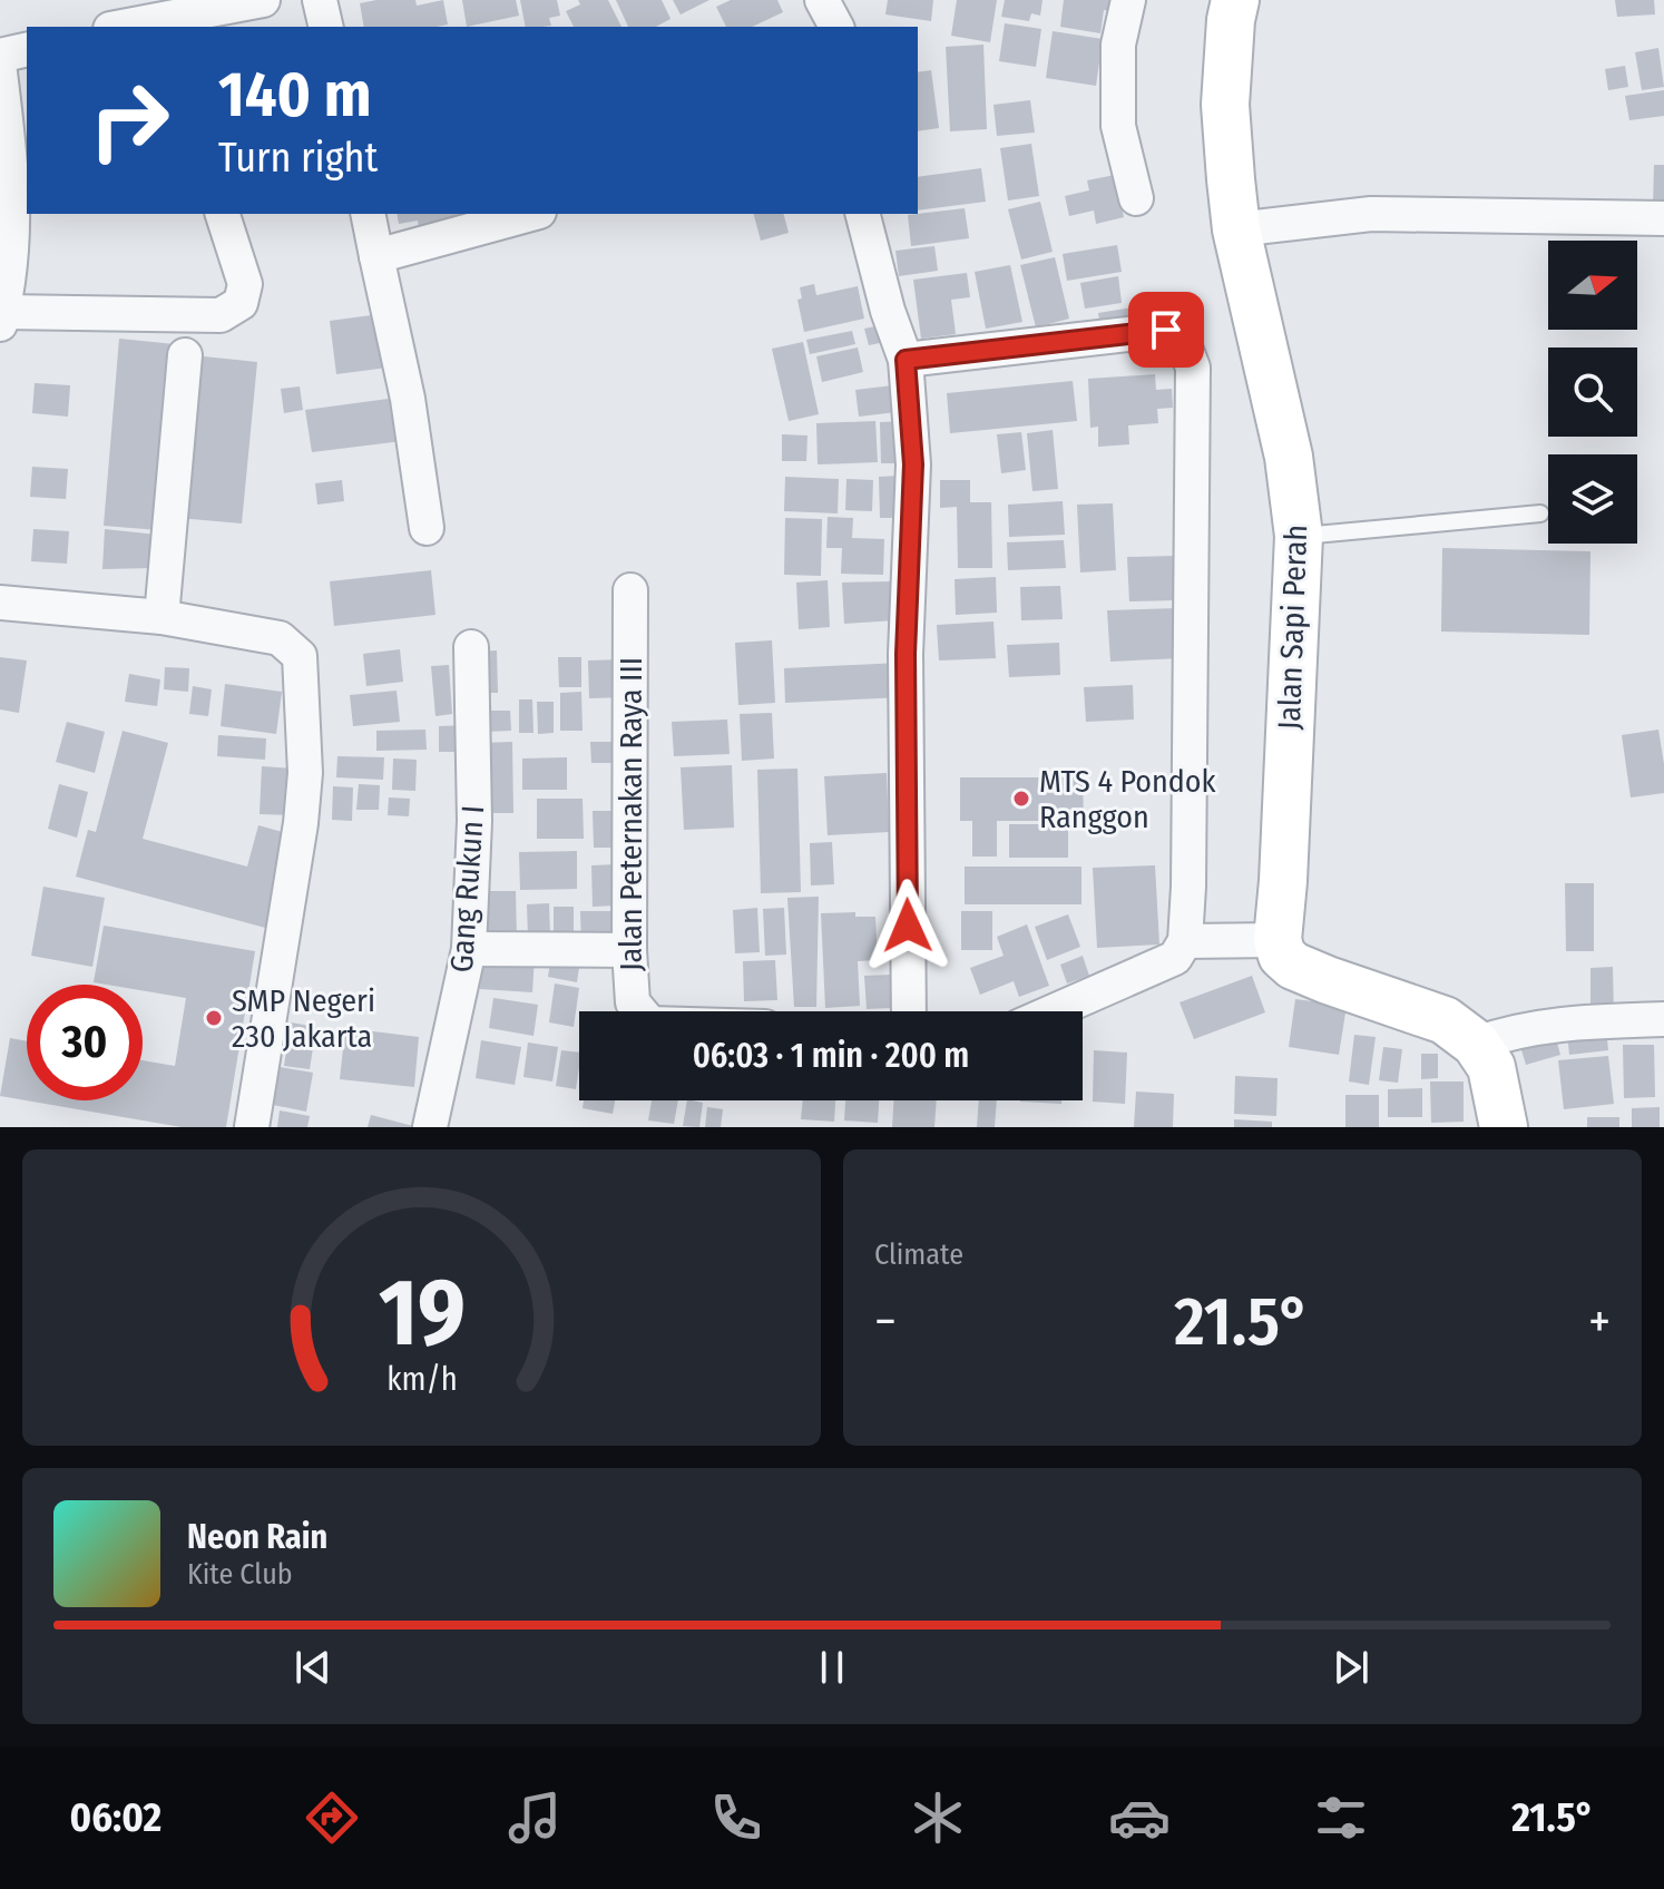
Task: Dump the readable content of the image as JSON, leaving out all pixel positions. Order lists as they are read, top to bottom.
{
  "streets": {
    "street": ["Jalan Sapi Perah", "Jalan Peternakan Raya III", "Gang Rukun I"]
  },
  "places": ["MTS 4 Pondok Ranggon", "SMP Negeri 230 Jakarta"],
  "north": "right",
  "page": {
    "turn": ["140 m", "Turn right"],
    "limit": "30",
    "trip": "06:03 · 1 min · 200 m",
    "tile": "Climate",
    "heat": ["−", "21.5°", "+"],
    "song": ["Neon Rain", "Kite Club"],
    "tabs": ["06:02", "21.5°"],
    "gauge": ["19", "km/h"]
  }
}
